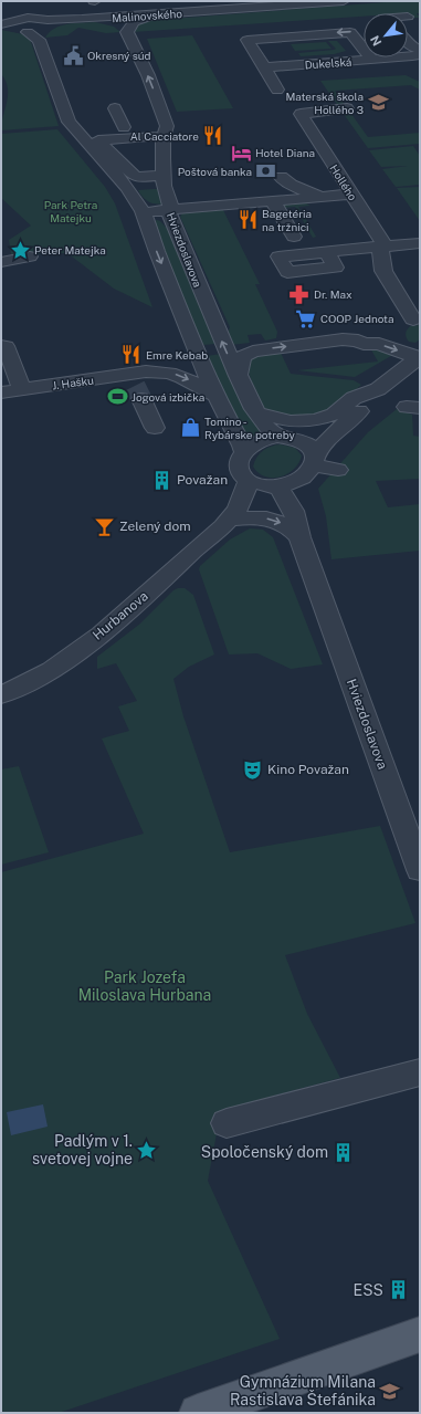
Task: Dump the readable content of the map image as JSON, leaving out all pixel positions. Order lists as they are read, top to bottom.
{
  "streets": {
    "street": [
      "Malinovského",
      "Dukelská",
      "Hollého",
      "Hviezdoslavova",
      "J. Hašku",
      "Hurbanova"
    ]
  },
  "crossings": [
    ["Malinovského", "Hviezdoslavova"],
    ["Hviezdoslavova", "J. Hašku"],
    ["Hviezdoslavova", "Hurbanova"]
  ],
  "parks": ["Park Petra Matejku", "Park Jozefa Miloslava Hurbana"],
  "places": {
    "public building": ["Okresný súd"],
    "school or university": ["Materská škola Hollého 3", "Gymnázium Milana Rastislava Štefánika"],
    "restaurant": ["Al Cacciatore", "Bagetéria na tržnici", "Emre Kebab"],
    "hotel": ["Hotel Diana"],
    "bank": ["Poštová banka"],
    "place": ["Peter Matejka", "Padlým v 1. svetovej vojne"],
    "pharmacy": ["Dr. Max"],
    "supermarket": ["COOP Jednota"],
    "sports": ["Jogová izbička"],
    "shop": ["Tomino - Rybárske potreby"],
    "building": ["Považan", "Spoločenský dom", "ESS"],
    "bar": ["Zelený dom"],
    "theatre": ["Kino Považan"]
  },
  "north": "bottom left"
}
